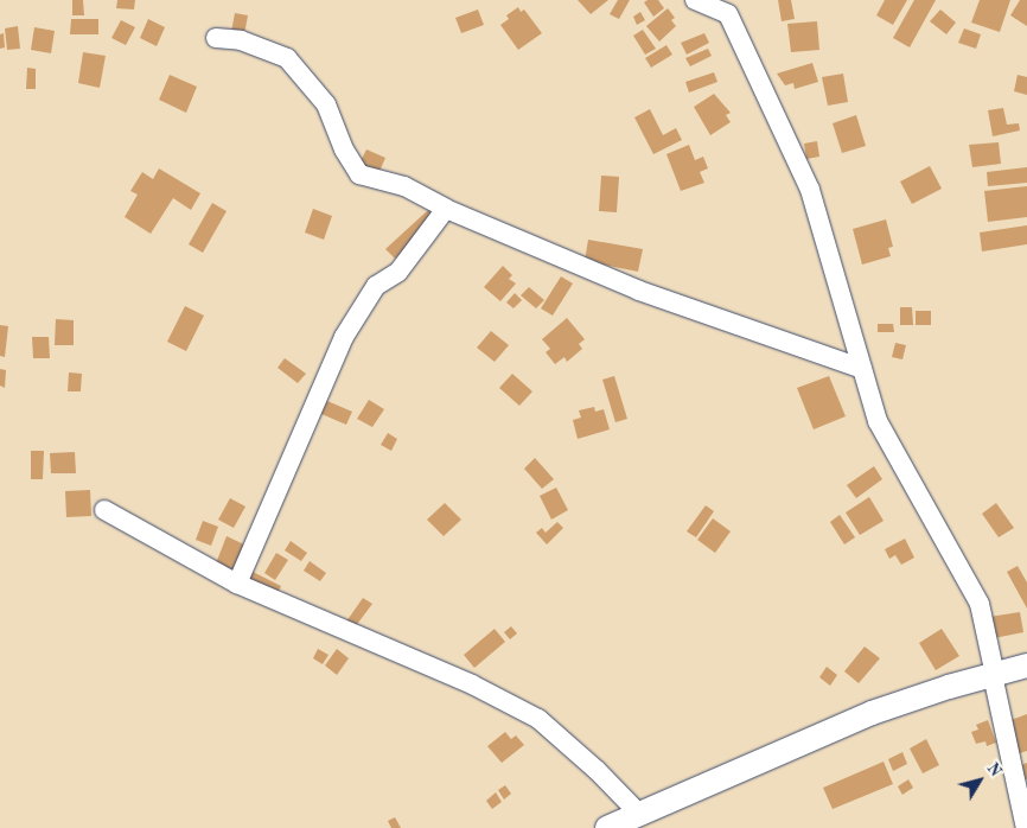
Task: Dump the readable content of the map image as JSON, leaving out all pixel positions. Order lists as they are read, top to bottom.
{
  "north": "top right"
}
